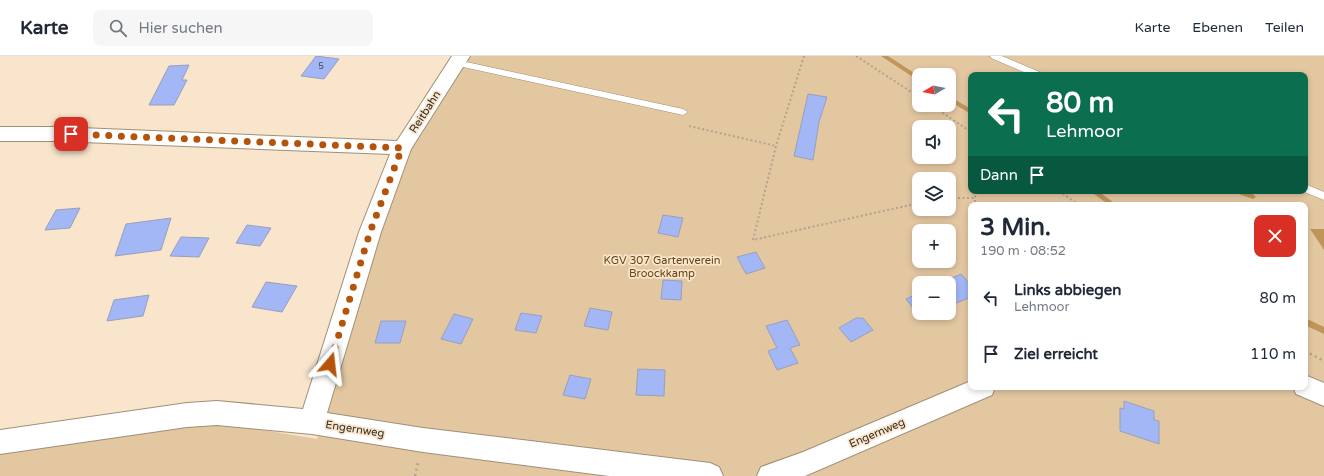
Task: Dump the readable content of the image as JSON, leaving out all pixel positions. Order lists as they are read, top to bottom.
{
  "streets": {
    "street": ["Reitbahn", "Engernweg"]
  },
  "crossings": [
    ["Reitbahn", "Engernweg"]
  ],
  "parks": ["KGV 307 Gartenverein Broockkamp"],
  "house_numbers": ["5"],
  "north": "left",
  "page": {
    "header": "Karte",
    "search": "Hier suchen",
    "nav": ["Karte", "Ebenen", "Teilen"],
    "map_buttons": ["+", "−"],
    "turn": ["80 m", "Lehmoor"],
    "then": "Dann",
    "heading": ["3 Min.", "190 m · 08:52"],
    "list": [
      {
        "name": "Links abbiegen",
        "note": "Lehmoor",
        "value": "80 m"
      },
      {
        "name": "Ziel erreicht",
        "value": "110 m"
      }
    ]
  }
}
